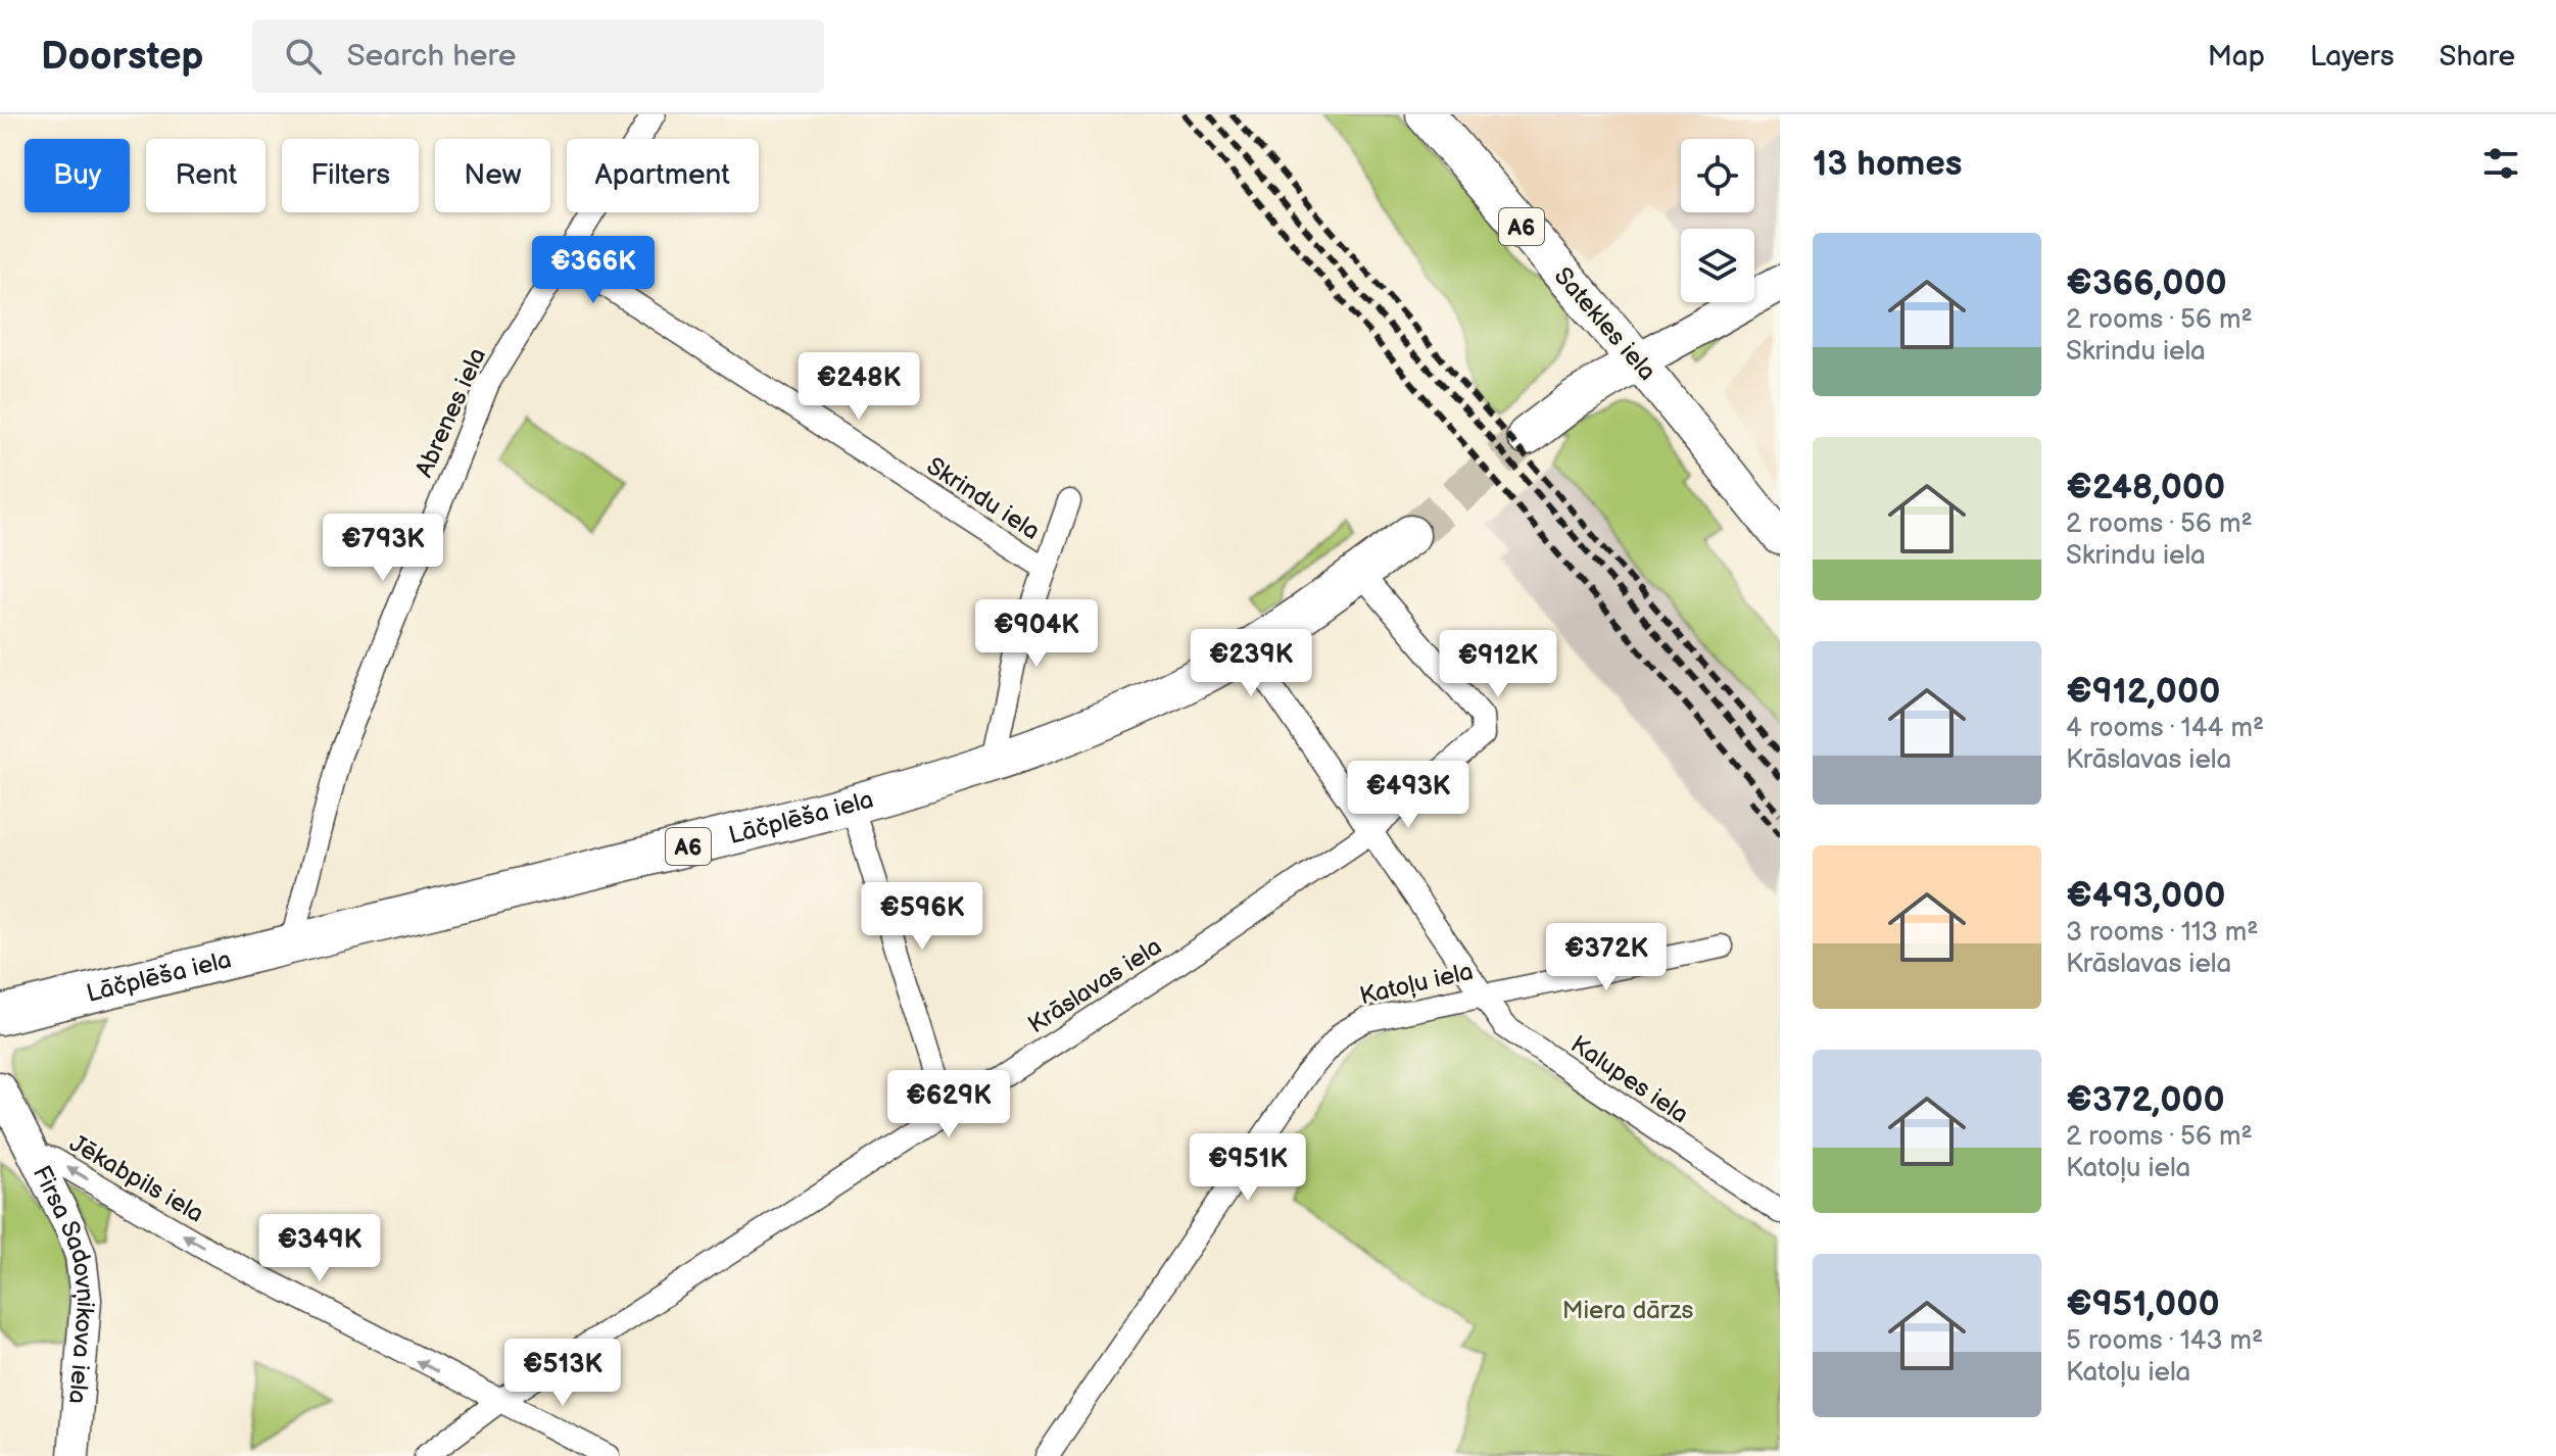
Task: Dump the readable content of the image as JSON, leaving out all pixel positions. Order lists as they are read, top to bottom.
{
  "streets": {
    "highway": ["A6", "Satekles iela", "Lāčplēša iela"],
    "street": [
      "Abrenes iela",
      "Skrindu iela",
      "Katoļu iela",
      "Krāslavas iela",
      "Kalupes iela",
      "Jēkabpils iela",
      "Firsa Sadovņikova iela"
    ]
  },
  "crossings": [
    ["Abrenes iela", "Skrindu iela"],
    ["Abrenes iela", "Lāčplēša iela"],
    ["Lāčplēša iela", "Krāslavas iela"],
    ["Lāčplēša iela", "Kalupes iela"],
    ["Katoļu iela", "Kalupes iela"],
    ["Krāslavas iela", "Kalupes iela"],
    ["Krāslavas iela", "Jēkabpils iela"],
    ["Jēkabpils iela", "Firsa Sadovņikova iela"]
  ],
  "one_way": ["Jēkabpils iela"],
  "parks": ["Miera dārzs"],
  "page": {
    "header": "Doorstep",
    "search": "Search here",
    "nav": ["Map", "Layers", "Share"],
    "heading": "13 homes",
    "chip": [
      "Buy",
      "Rent",
      "Filters",
      "New",
      "Apartment"
    ],
    "list": [
      {
        "name": "€366,000",
        "note": "2 rooms · 56 m² · Skrindu iela"
      },
      {
        "name": "€248,000",
        "note": "2 rooms · 56 m² · Skrindu iela"
      },
      {
        "name": "€912,000",
        "note": "4 rooms · 144 m² · Krāslavas iela"
      },
      {
        "name": "€493,000",
        "note": "3 rooms · 113 m² · Krāslavas iela"
      },
      {
        "name": "€372,000",
        "note": "2 rooms · 56 m² · Katoļu iela"
      },
      {
        "name": "€951,000",
        "note": "5 rooms · 143 m² · Katoļu iela"
      }
    ],
    "price": [
      "€366K",
      "€248K",
      "€793K",
      "€904K",
      "€239K",
      "€912K",
      "€493K",
      "€596K",
      "€372K",
      "€629K",
      "€951K",
      "€349K",
      "€513K"
    ]
  }
}
